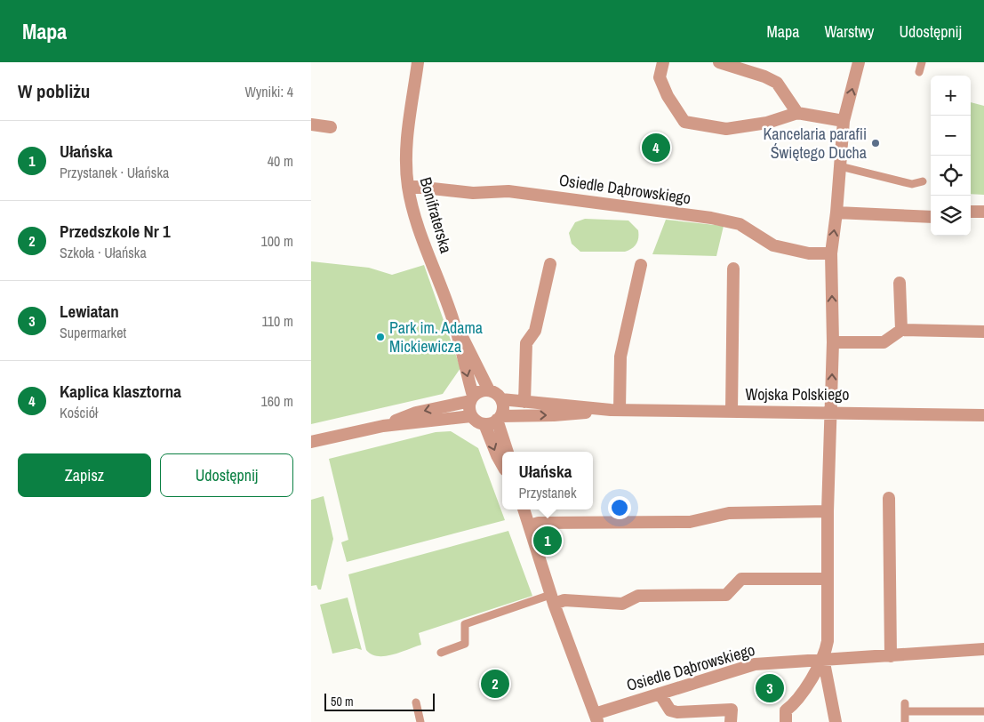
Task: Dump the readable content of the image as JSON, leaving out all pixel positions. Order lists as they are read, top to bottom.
{
  "streets": {
    "street": ["Osiedle Dąbrowskiego", "Bonifraterska", "Wojska Polskiego"]
  },
  "crossings": [
    ["Osiedle Dąbrowskiego", "Bonifraterska"],
    ["Bonifraterska", "Wojska Polskiego"]
  ],
  "places": ["Kancelaria parafii Świętego Ducha", "Park im. Adama Mickiewicza"],
  "scale_bar": "50 m",
  "page": {
    "header": "Mapa",
    "nav": ["Mapa", "Warstwy", "Udostępnij"],
    "heading": ["W pobliżu", "Wyniki: 4"],
    "map_buttons": ["+", "−"],
    "list": [
      {
        "mark": "1",
        "name": "Ułańska",
        "note": "Przystanek · Ułańska",
        "value": "40 m"
      },
      {
        "mark": "2",
        "name": "Przedszkole Nr 1",
        "note": "Szkoła · Ułańska",
        "value": "100 m"
      },
      {
        "mark": "3",
        "name": "Lewiatan",
        "note": "Supermarket",
        "value": "110 m"
      },
      {
        "mark": "4",
        "name": "Kaplica klasztorna",
        "note": "Kościół",
        "value": "160 m"
      }
    ],
    "pins": [
      "4",
      "1",
      "2",
      "3"
    ],
    "buttons": ["Zapisz", "Udostępnij"],
    "popup": ["Ułańska", "Przystanek"],
    "scale": "50 m"
  }
}
